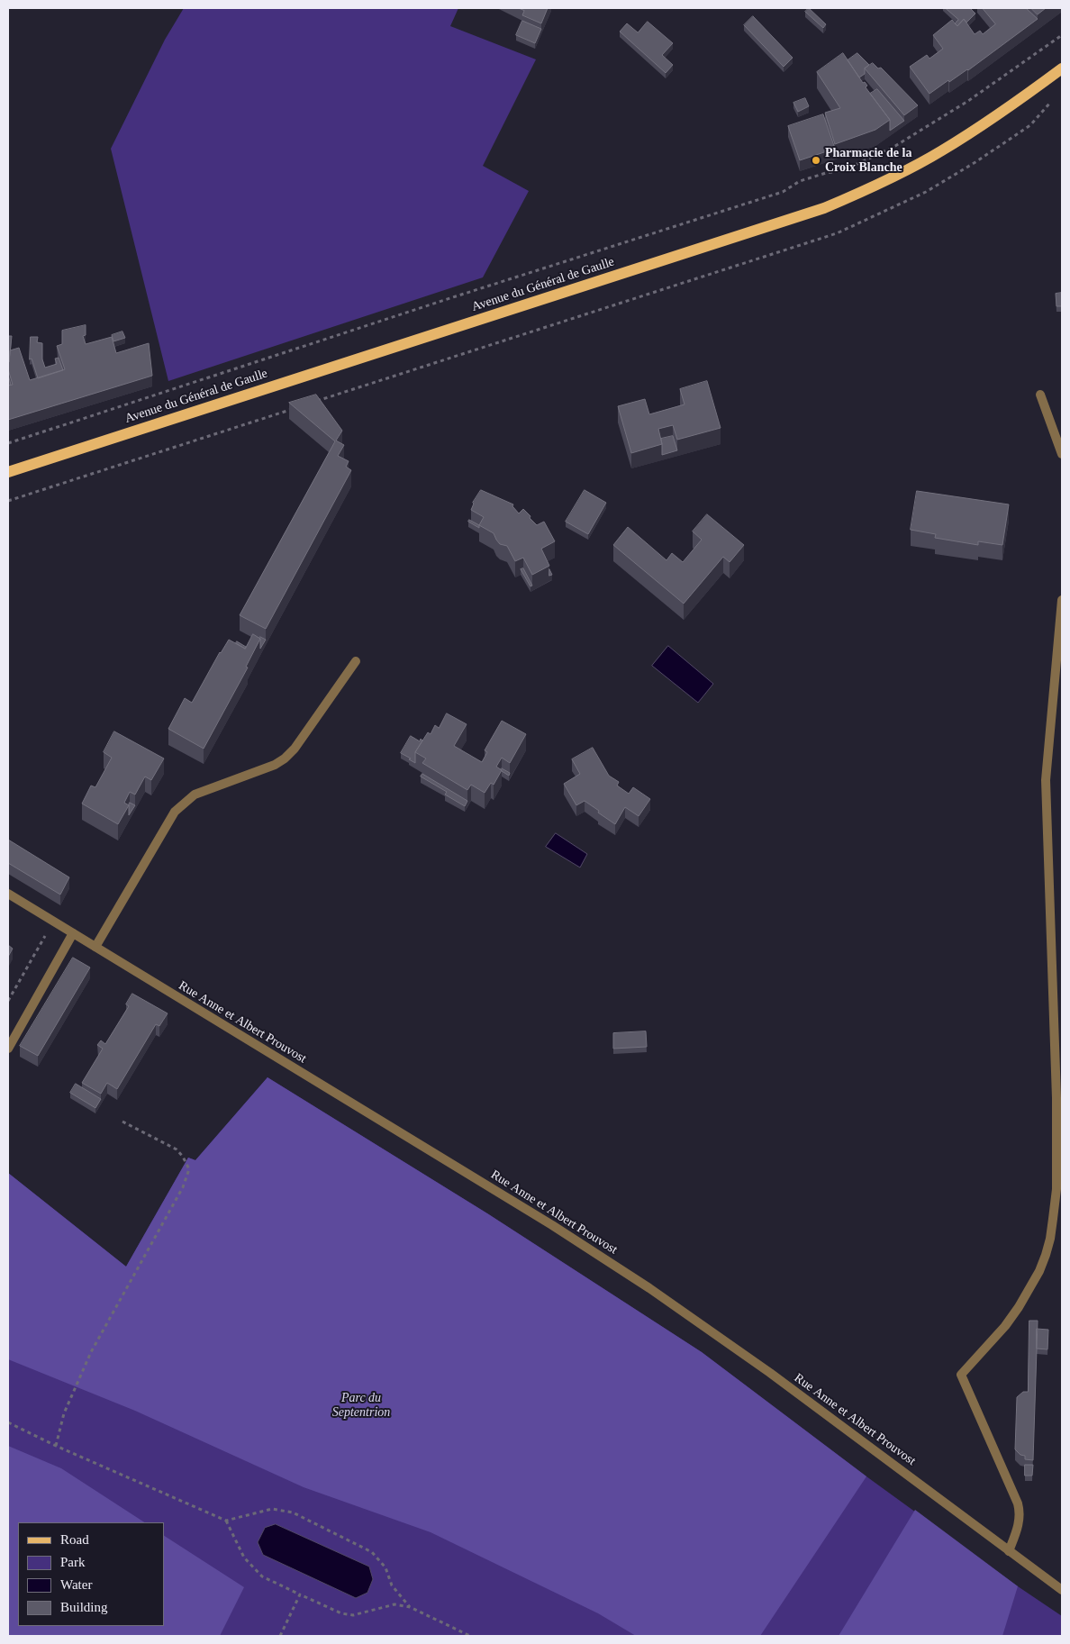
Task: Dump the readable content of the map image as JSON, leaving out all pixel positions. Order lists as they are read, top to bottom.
{
  "streets": {
    "main road": ["Avenue du Général de Gaulle"],
    "street": ["Rue Anne et Albert Prouvost"]
  },
  "parks": ["Parc du Septentrion"],
  "places": ["Pharmacie de la Croix Blanche"],
  "legend": [
    "Road",
    "Park",
    "Water",
    "Building"
  ]
}
